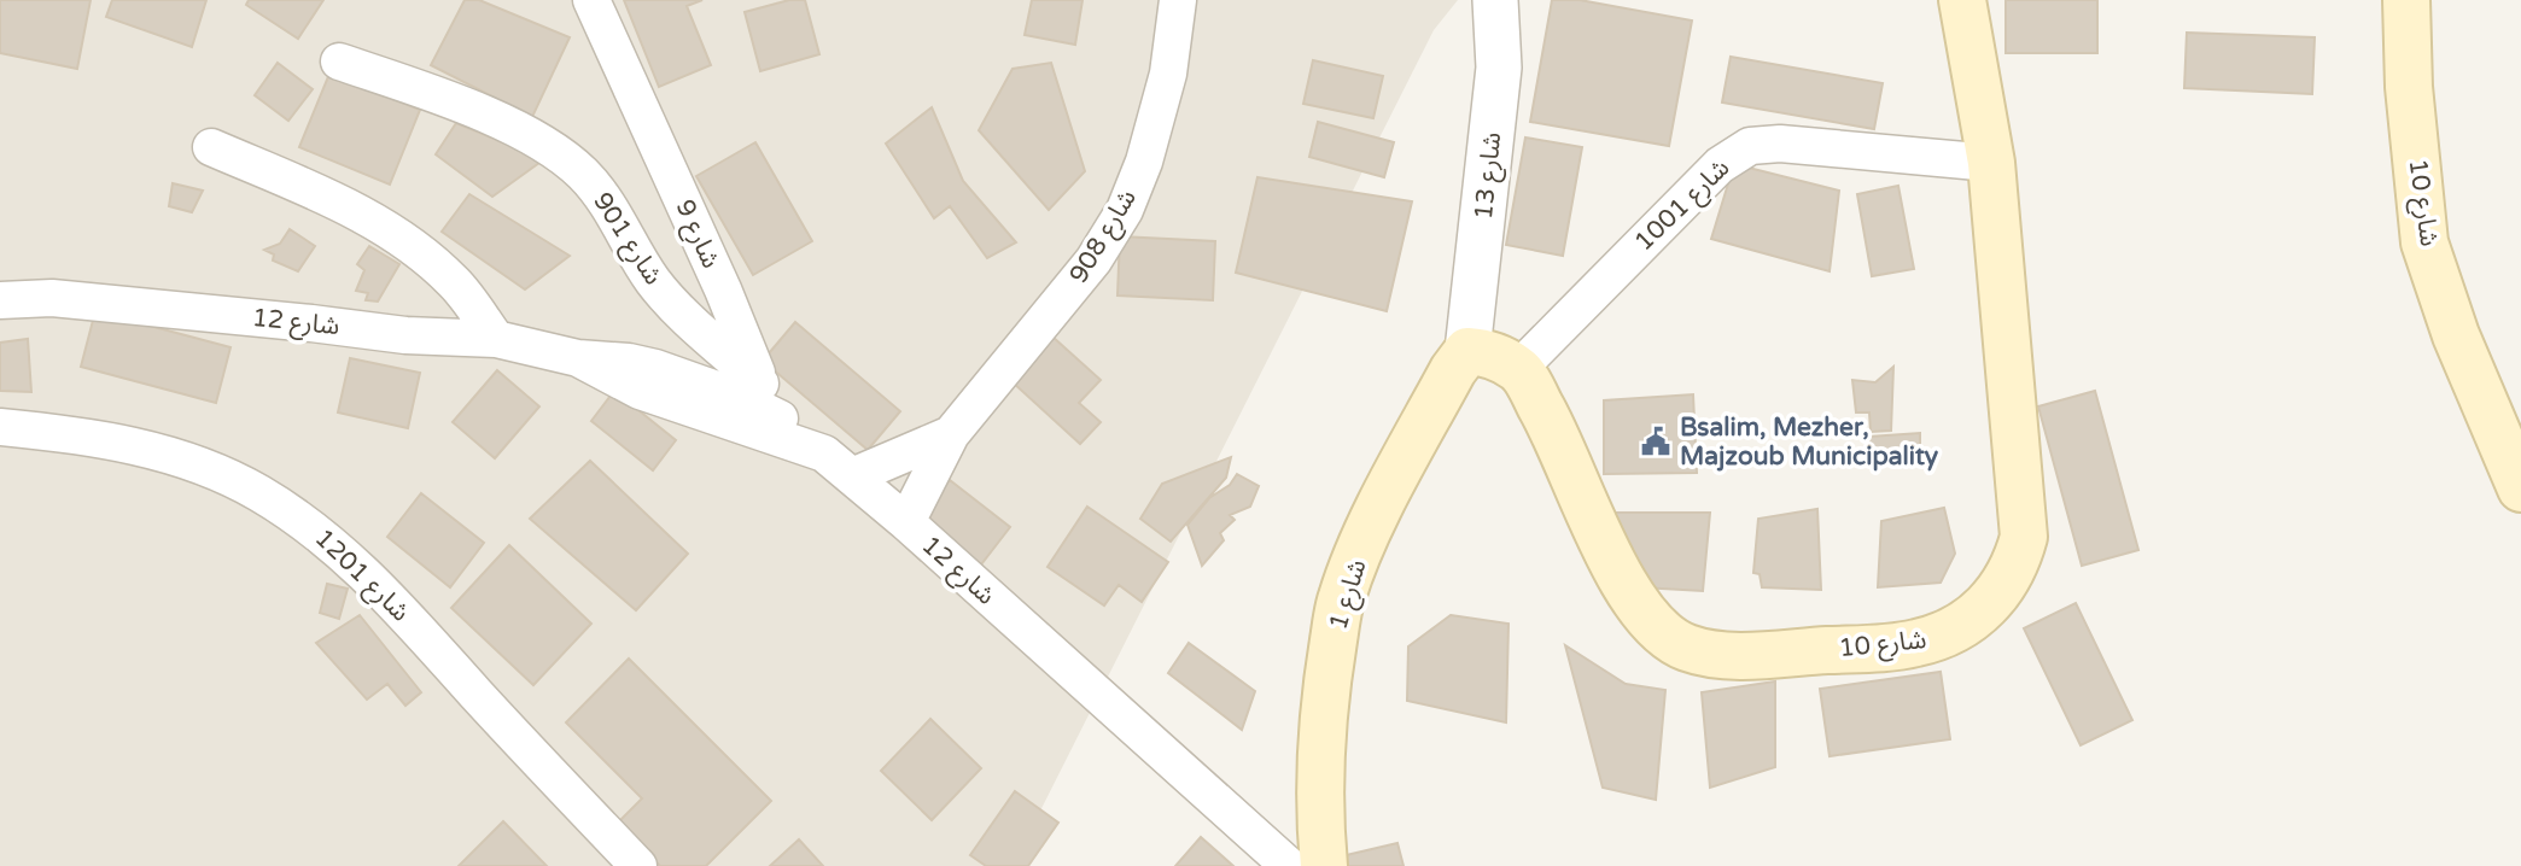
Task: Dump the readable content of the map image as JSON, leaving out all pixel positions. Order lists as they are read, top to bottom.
{
  "streets": {
    "main road": ["شارع 10", "شارع 1"],
    "street": [
      "شارع 13",
      "شارع 1001",
      "شارع 9",
      "شارع 908",
      "شارع 901",
      "شارع 12",
      "شارع 1201"
    ]
  },
  "crossings": [
    ["شارع 13", "شارع 1"],
    ["شارع 10", "شارع 1001"],
    ["شارع 9", "شارع 901"],
    ["شارع 9", "شارع 12"],
    ["شارع 908", "شارع 12"]
  ],
  "places": {
    "public building": ["Bsalim, Mezher, Majzoub Municipality"]
  }
}
